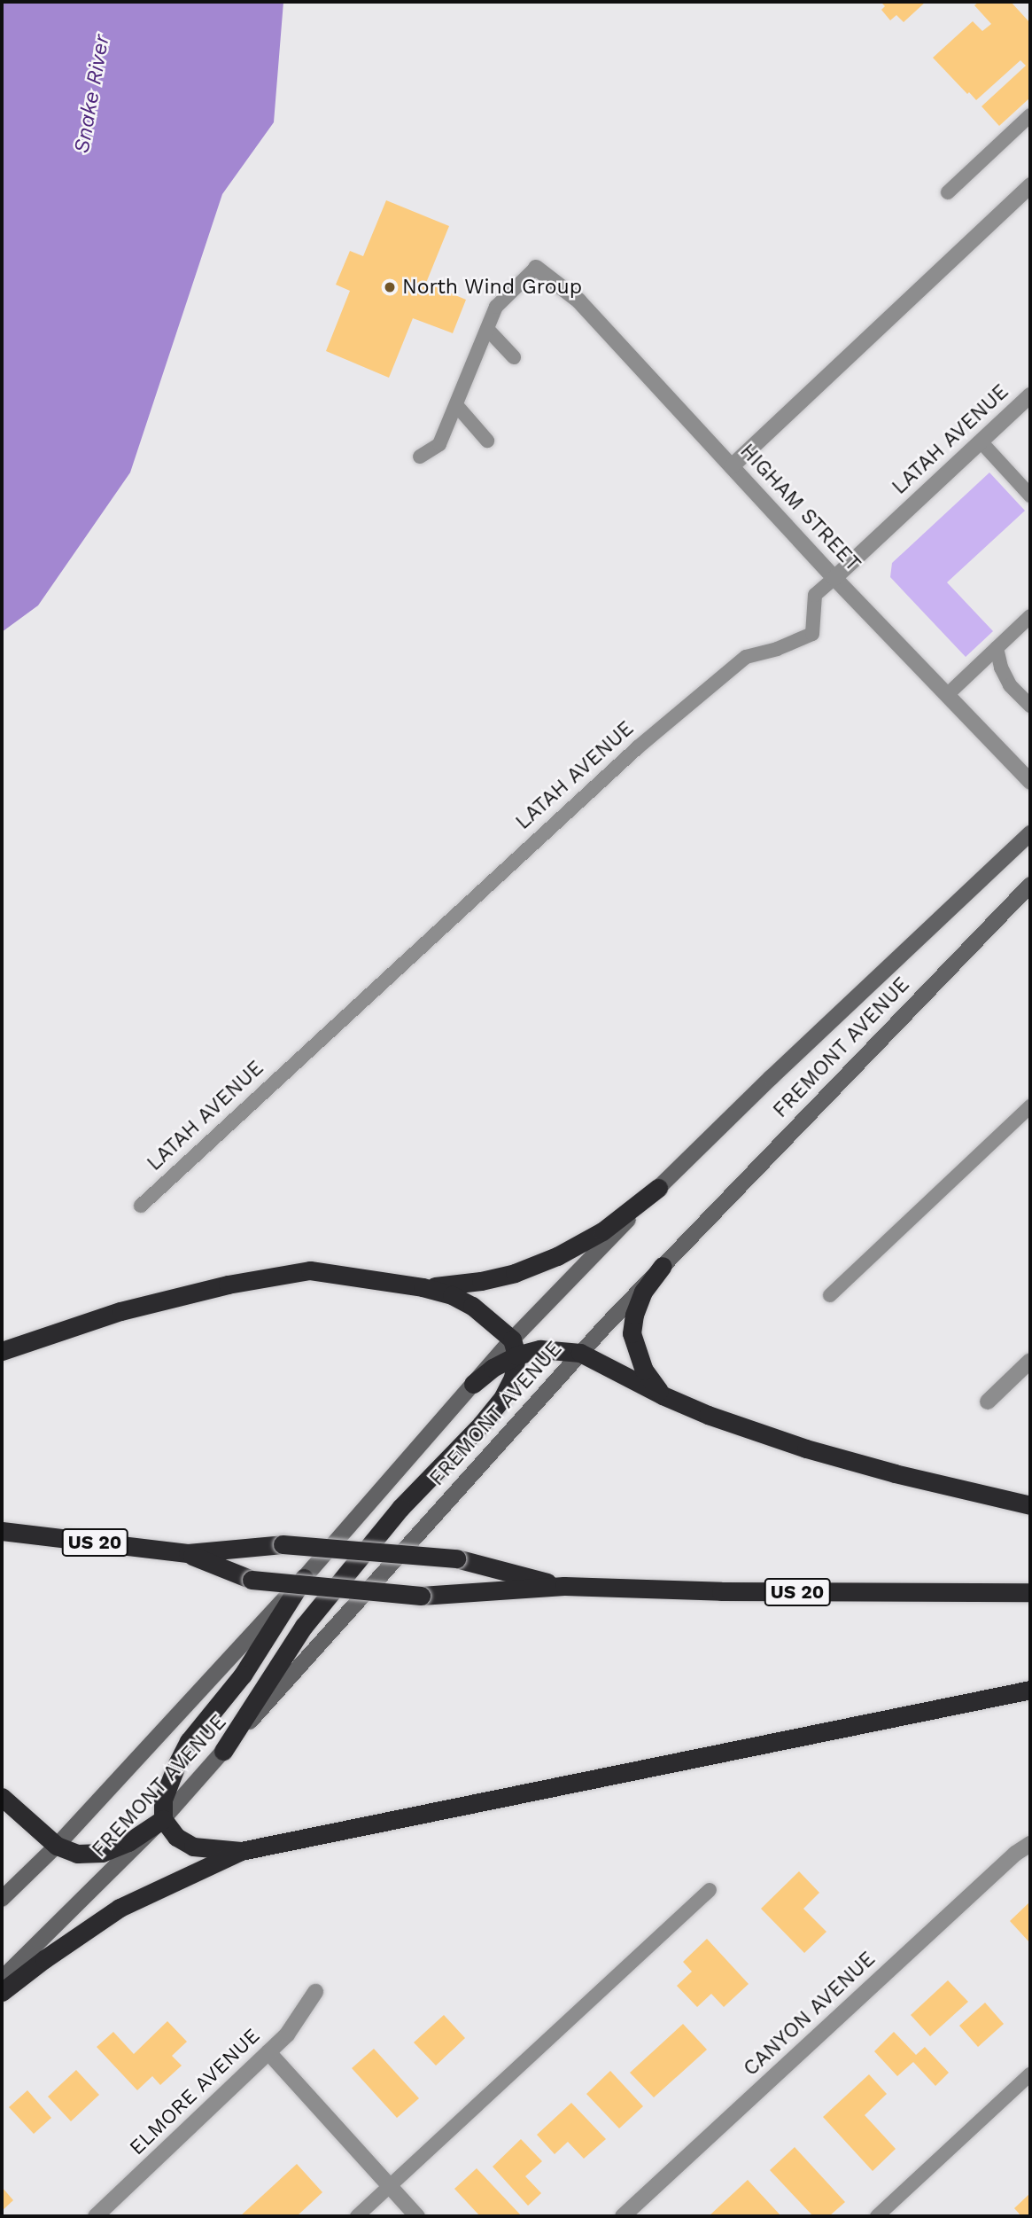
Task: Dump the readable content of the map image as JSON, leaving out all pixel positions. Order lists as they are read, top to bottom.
{
  "streets": {
    "highway": ["US 20"],
    "street": [
      "LATAH AVENUE",
      "HIGHAM STREET",
      "FREMONT AVENUE",
      "CANYON AVENUE",
      "ELMORE AVENUE"
    ]
  },
  "crossings": [
    ["LATAH AVENUE", "HIGHAM STREET"]
  ],
  "water": ["Snake River"],
  "places": ["North Wind Group"]
}
